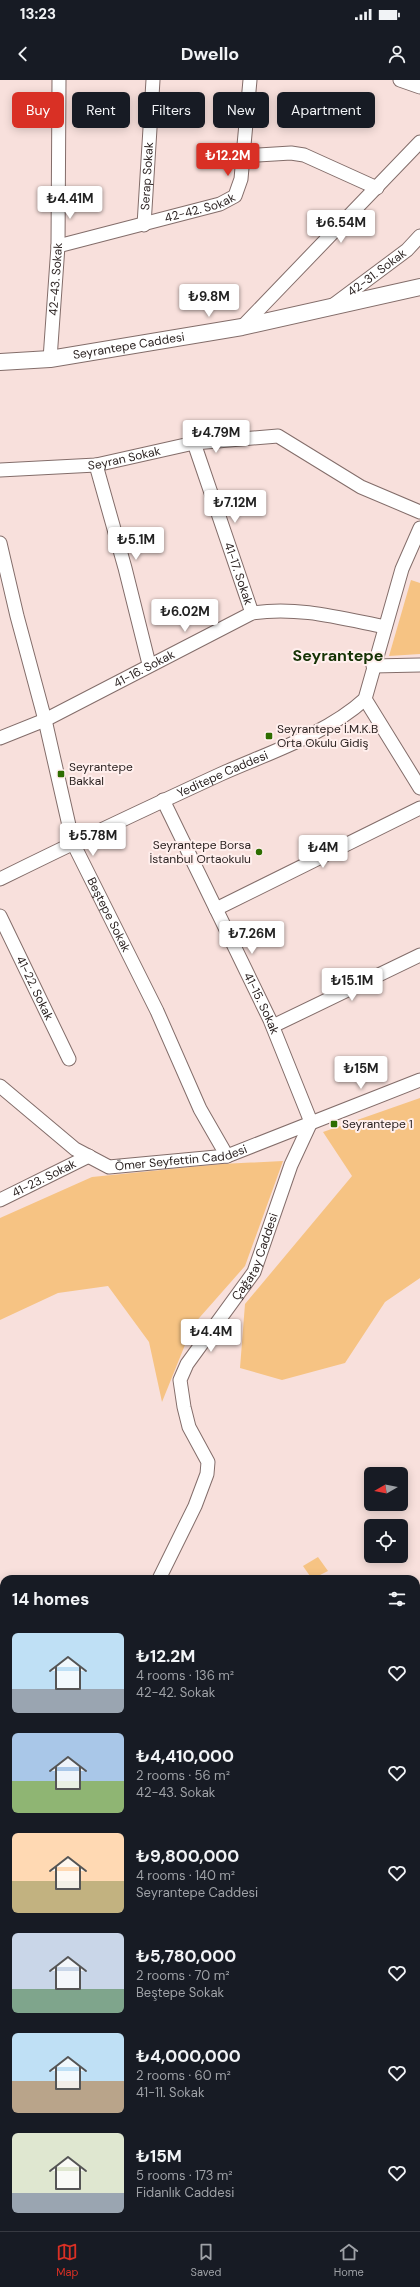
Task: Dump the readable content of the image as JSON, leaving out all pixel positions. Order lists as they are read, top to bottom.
{
  "streets": {
    "street": [
      "Serap Sokak",
      "42-42. Sokak",
      "42-31. Sokak",
      "42-43. Sokak",
      "Seyrantepe Caddesi",
      "Seyran Sokak",
      "41-17. Sokak",
      "41-16. Sokak",
      "Yeditepe Caddesi",
      "Beştepe Sokak",
      "41-22. Sokak",
      "41-15. Sokak",
      "Ömer Seyfettin Caddesi",
      "41-23. Sokak",
      "Çağatay Caddesi"
    ]
  },
  "crossings": [
    ["Serap Sokak", "42-42. Sokak"],
    ["42-42. Sokak", "42-43. Sokak"],
    ["42-31. Sokak", "Seyrantepe Caddesi"],
    ["42-43. Sokak", "Seyrantepe Caddesi"],
    ["Seyran Sokak", "41-17. Sokak"],
    ["41-17. Sokak", "41-16. Sokak"],
    ["41-16. Sokak", "Beştepe Sokak"],
    ["Yeditepe Caddesi", "Beştepe Sokak"],
    ["Yeditepe Caddesi", "41-15. Sokak"],
    ["Beştepe Sokak", "Ömer Seyfettin Caddesi"],
    ["41-15. Sokak", "Ömer Seyfettin Caddesi"],
    ["41-15. Sokak", "Çağatay Caddesi"],
    ["Ömer Seyfettin Caddesi", "41-23. Sokak"],
    ["Ömer Seyfettin Caddesi", "Çağatay Caddesi"]
  ],
  "districts": ["Seyrantepe"],
  "places": {
    "transit": ["Seyrantepe İ.M.K.B Orta Okulu Gidiş", "Seyrantepe Bakkal", "Seyrantepe 1"],
    "other": ["Seyrantepe Borsa İstanbul Ortaokulu"]
  },
  "north": "left",
  "page": {
    "status": "13:23",
    "header": "Dwello",
    "chip": [
      "Buy",
      "Rent",
      "Filters",
      "New",
      "Apartment"
    ],
    "price": [
      "₺12.2M",
      "₺4.41M",
      "₺6.54M",
      "₺9.8M",
      "₺4.79M",
      "₺7.12M",
      "₺5.1M",
      "₺6.02M",
      "₺5.78M",
      "₺4M",
      "₺7.26M",
      "₺15.1M",
      "₺15M",
      "₺4.4M"
    ],
    "heading": "14 homes",
    "list": [
      {
        "name": "₺12.2M",
        "note": "4 rooms · 136 m² · 42-42. Sokak"
      },
      {
        "name": "₺4,410,000",
        "note": "2 rooms · 56 m² · 42-43. Sokak"
      },
      {
        "name": "₺9,800,000",
        "note": "4 rooms · 140 m² · Seyrantepe Caddesi"
      },
      {
        "name": "₺5,780,000",
        "note": "2 rooms · 70 m² · Beştepe Sokak"
      },
      {
        "name": "₺4,000,000",
        "note": "2 rooms · 60 m² · 41-11. Sokak"
      },
      {
        "name": "₺15M",
        "note": "5 rooms · 173 m² · Fidanlık Caddesi"
      }
    ],
    "tabs": ["Map", "Saved", "Home"]
  }
}
